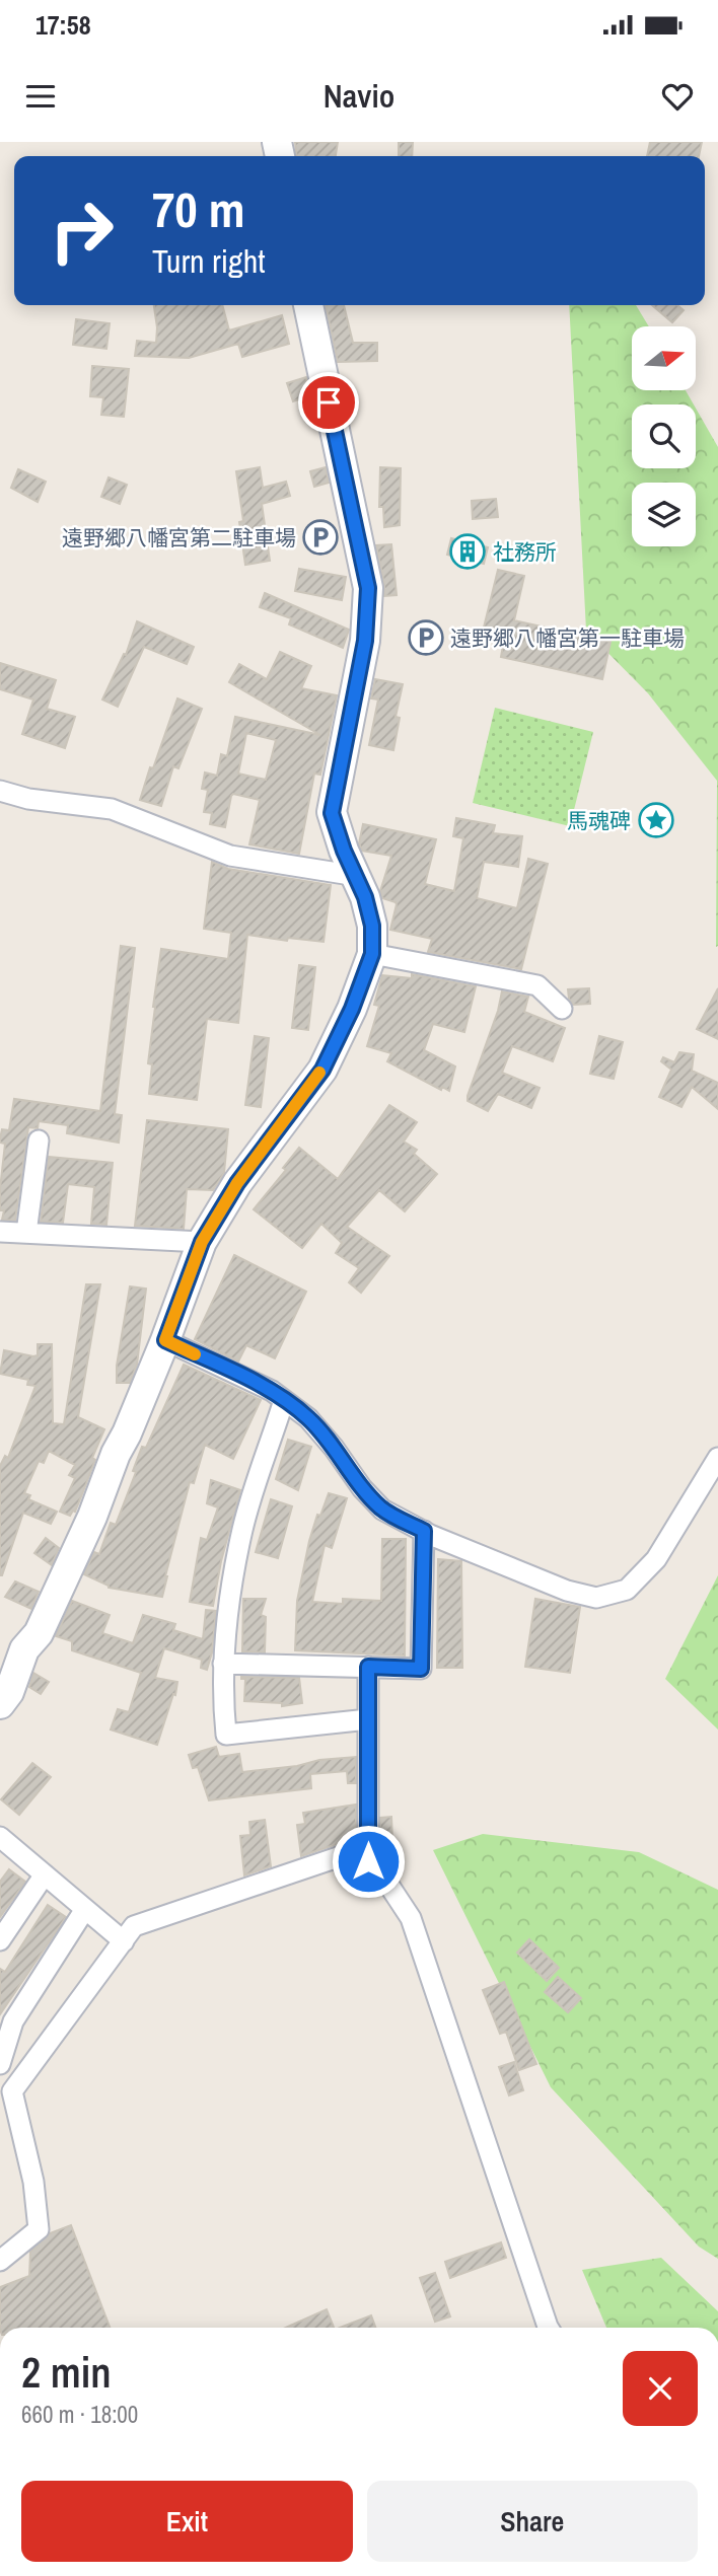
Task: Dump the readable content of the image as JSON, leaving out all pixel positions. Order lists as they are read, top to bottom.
{
  "places": {
    "parking": ["遠野郷八幡宮第二駐車場", "遠野郷八幡宮第一駐車場"],
    "building": ["社務所"],
    "place": ["馬魂碑"]
  },
  "north": "right",
  "page": {
    "status": "17:58",
    "header": "Navio",
    "turn": ["70 m", "Turn right"],
    "heading": ["2 min", "660 m · 18:00"],
    "buttons": ["Exit", "Share"]
  }
}
